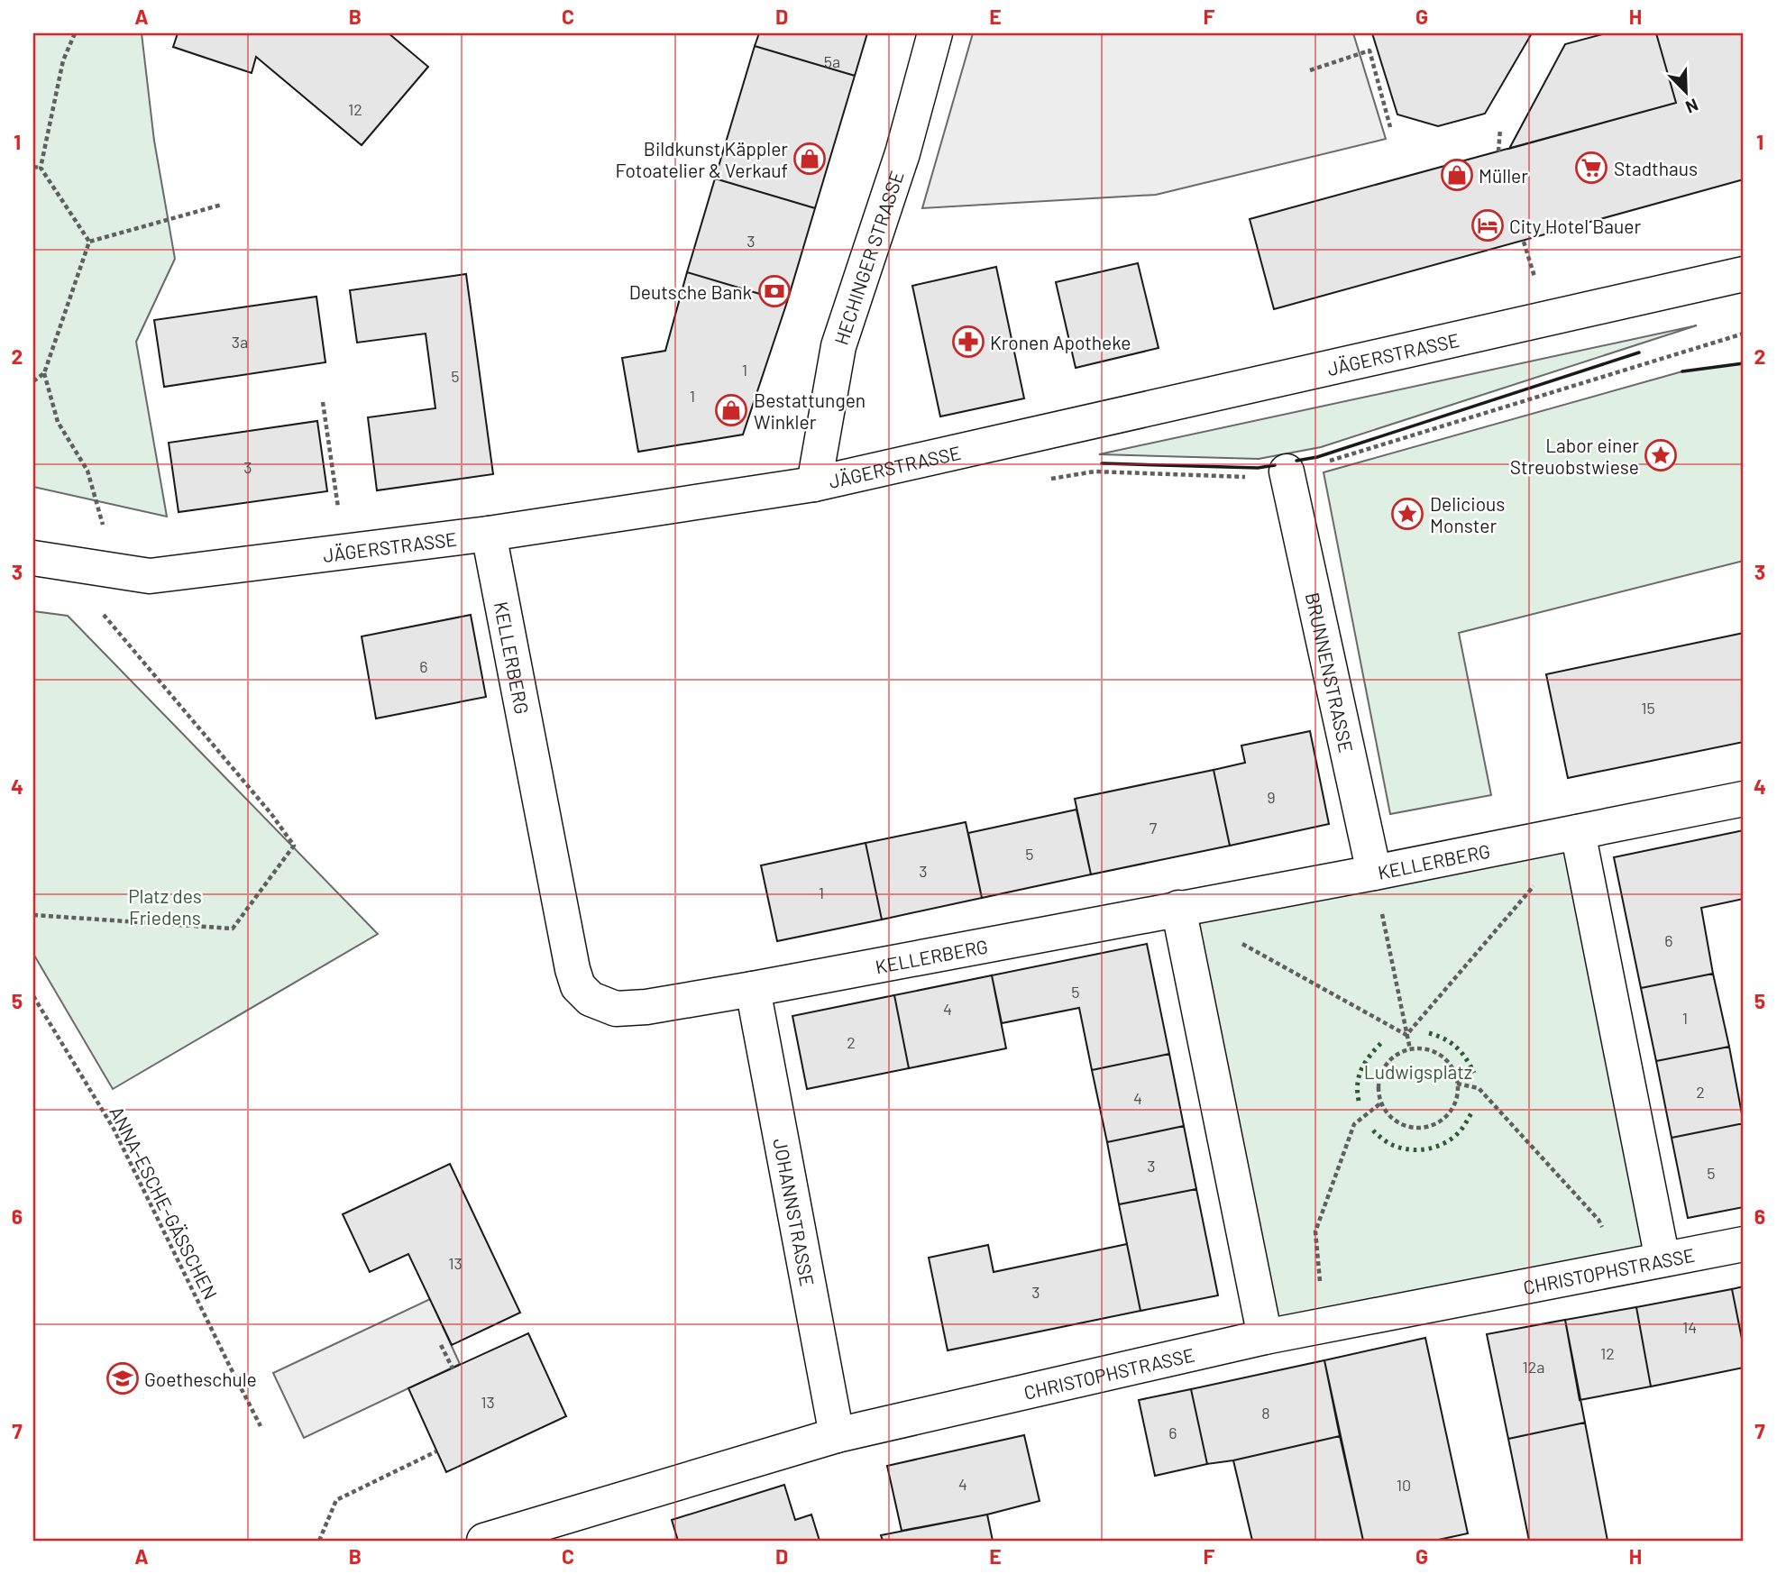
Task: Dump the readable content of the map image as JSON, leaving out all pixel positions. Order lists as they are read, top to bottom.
{
  "streets": {
    "street": [
      "HECHINGER STRASSE",
      "JÄGERSTRASSE",
      "KELLERBERG",
      "BRUNNENSTRASSE",
      "JOHANNSTRASSE",
      "CHRISTOPHSTRASSE"
    ],
    "path": ["ANNA-ESCHE-GÄSSCHEN"]
  },
  "crossings": [
    ["HECHINGER STRASSE", "JÄGERSTRASSE"],
    ["JÄGERSTRASSE", "KELLERBERG"],
    ["KELLERBERG", "BRUNNENSTRASSE"],
    ["KELLERBERG", "JOHANNSTRASSE"],
    ["JOHANNSTRASSE", "CHRISTOPHSTRASSE"]
  ],
  "parks": ["Platz des Friedens", "Ludwigsplatz"],
  "places": {
    "shop": ["Bildkunst Käppler Fotoatelier & Verkauf", "Müller", "Bestattungen Winkler"],
    "supermarket": ["Stadthaus"],
    "hotel": ["City Hotel Bauer"],
    "bank": ["Deutsche Bank"],
    "pharmacy": ["Kronen Apotheke"],
    "place": ["Labor einer Streuobstwiese", "Delicious Monster"],
    "school or university": ["Goetheschule"]
  },
  "house_numbers": [
    "5a",
    "12",
    "3",
    "3a",
    "1",
    "5",
    "1",
    "3",
    "6",
    "15",
    "9",
    "7",
    "5",
    "3",
    "1",
    "6",
    "5",
    "4",
    "1",
    "2",
    "2",
    "4",
    "3",
    "5",
    "13",
    "3",
    "14",
    "12",
    "12a",
    "13",
    "8",
    "6",
    "4",
    "10"
  ],
  "north": "bottom right",
  "grid": {
    "columns": [
      "A",
      "B",
      "C",
      "D",
      "E",
      "F",
      "G",
      "H"
    ],
    "rows": [
      "1",
      "2",
      "3",
      "4",
      "5",
      "6",
      "7"
    ]
  }
}
